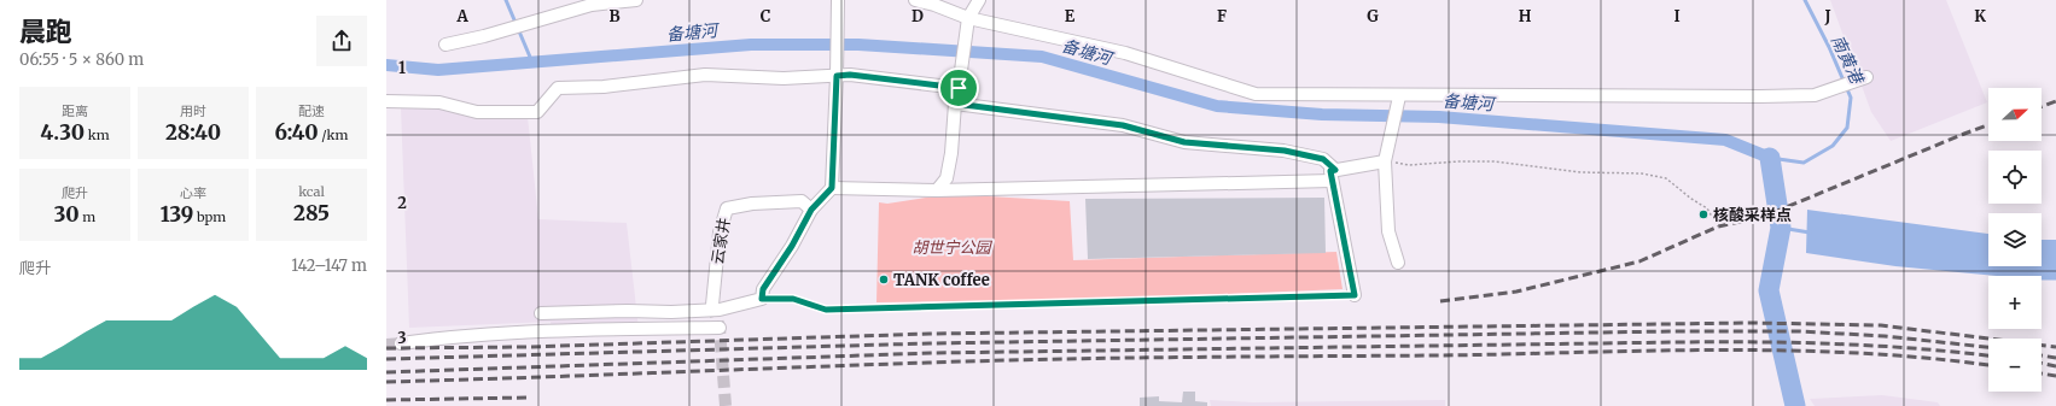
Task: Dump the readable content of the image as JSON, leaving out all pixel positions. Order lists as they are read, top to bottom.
{
  "streets": {
    "street": ["云家井"]
  },
  "water": ["备塘河", "南黄港"],
  "parks": ["胡世宁公园"],
  "places": ["核酸采样点", "TANK coffee"],
  "north": "right",
  "page": {
    "heading": ["晨跑", "06:55 · 5 × 860 m"],
    "stats": [
      ["距离", "4.30 km"],
      ["用时", "28:40"],
      ["配速", "6:40 /km"],
      ["爬升", "30 m"],
      ["心率", "139 bpm"],
      ["kcal", "285"]
    ],
    "map_buttons": ["+", "−"],
    "chart": ["爬升", "142–147 m"]
  },
  "grid": {
    "columns": [
      "A",
      "B",
      "C",
      "D",
      "E",
      "F",
      "G",
      "H",
      "I",
      "J",
      "K"
    ],
    "rows": ["1", "2", "3"]
  }
}
